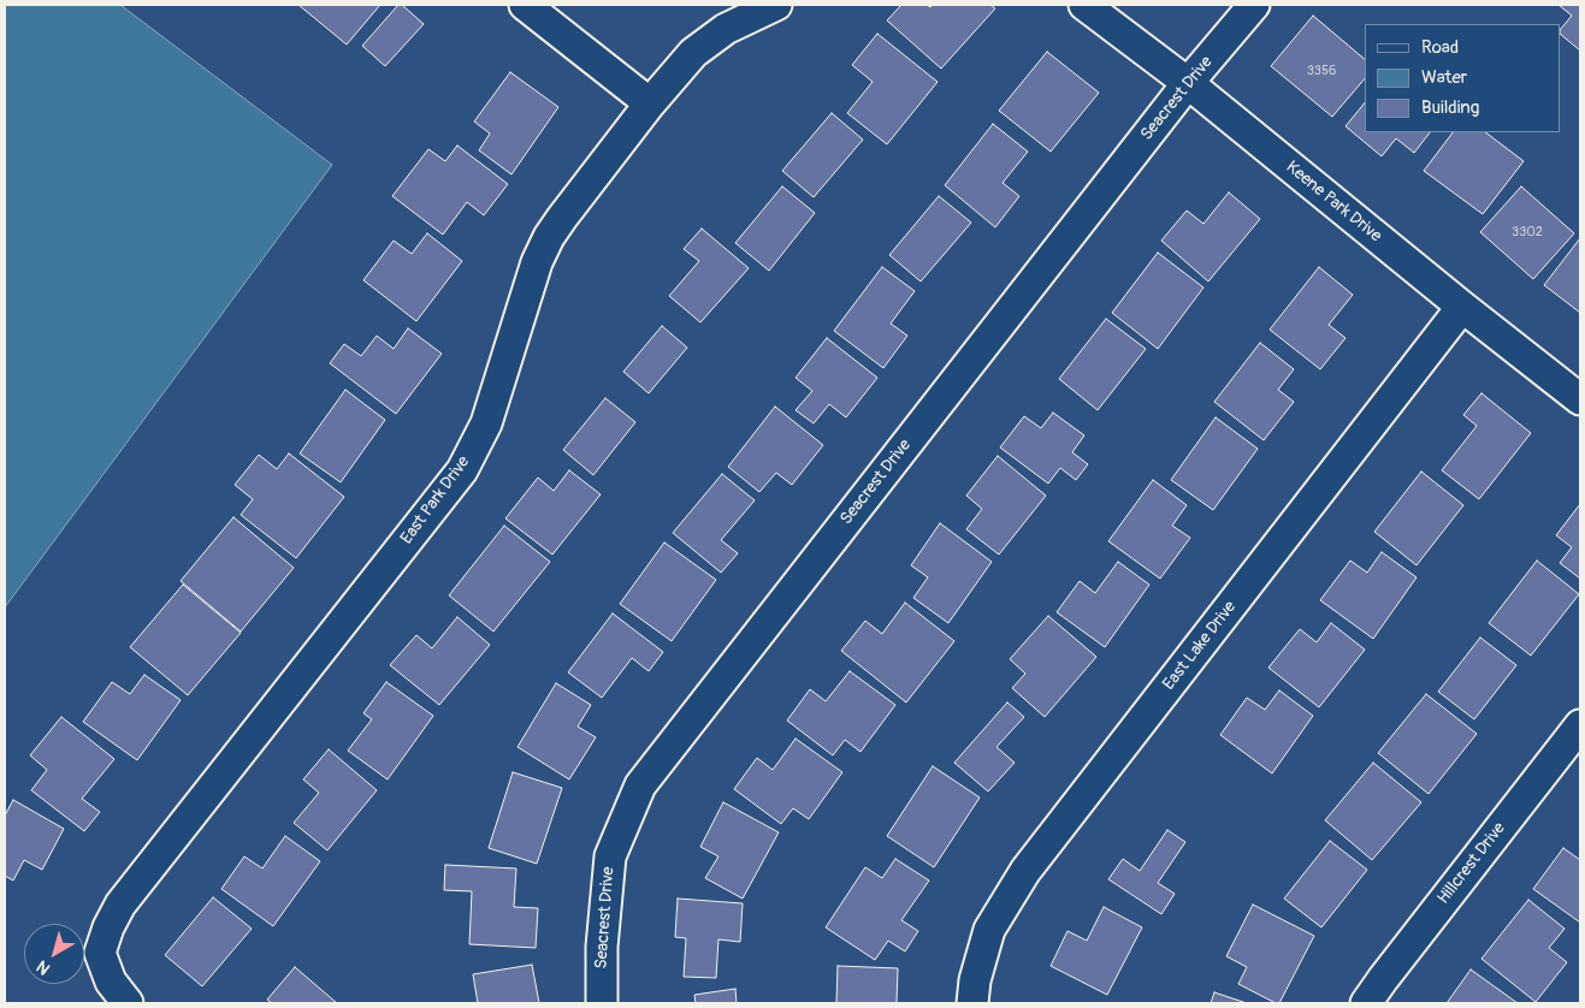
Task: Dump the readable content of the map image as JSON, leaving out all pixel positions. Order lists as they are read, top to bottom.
{
  "streets": {
    "street": [
      "Seacrest Drive",
      "Keene Park Drive",
      "East Park Drive",
      "East Lake Drive",
      "Hillcrest Drive"
    ]
  },
  "crossings": [
    ["Seacrest Drive", "Keene Park Drive"],
    ["Keene Park Drive", "East Lake Drive"]
  ],
  "house_numbers": ["3356", "3302"],
  "legend": ["Road", "Water", "Building"],
  "north": "bottom left"
}
